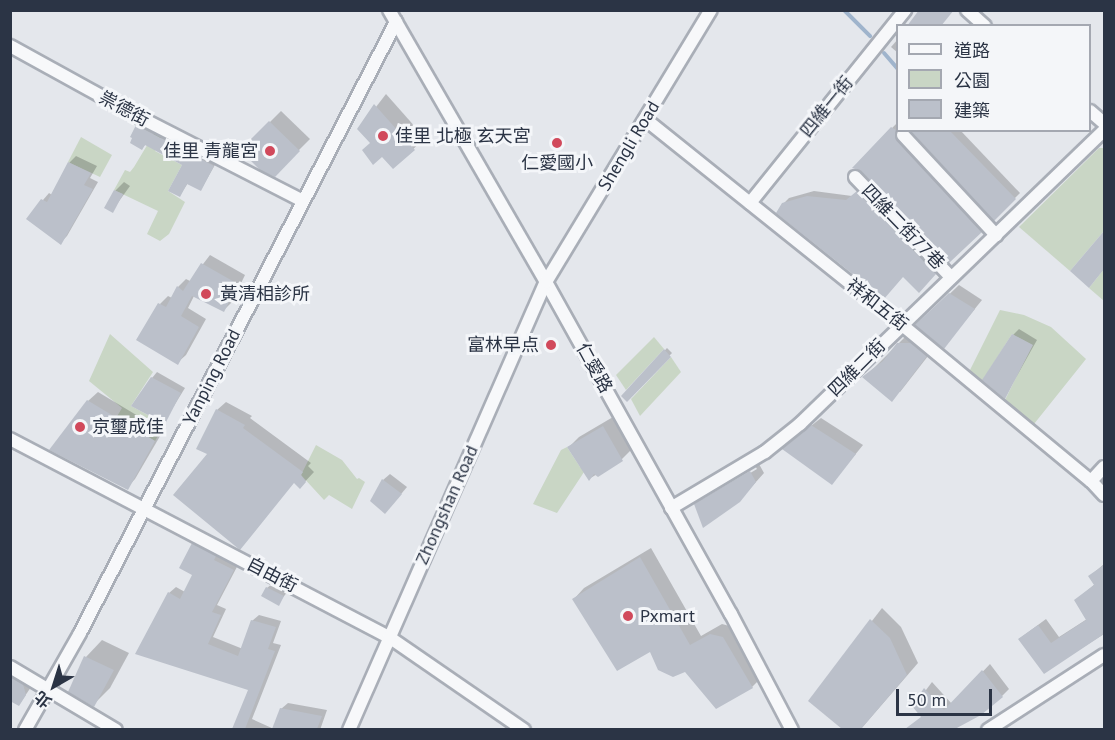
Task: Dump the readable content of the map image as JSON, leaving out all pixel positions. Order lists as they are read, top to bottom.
{
  "streets": {
    "street": [
      "四維一街",
      "祟德街",
      "Shengli Road",
      "四維二街77巷",
      "祥和五街",
      "仁愛路",
      "四維二街",
      "Yanping Road",
      "Zhongshan Road",
      "自由街"
    ]
  },
  "crossings": [
    ["四維一街", "祥和五街"],
    ["祟德街", "Yanping Road"],
    ["Shengli Road", "祥和五街"],
    ["Shengli Road", "仁愛路"],
    ["Shengli Road", "Zhongshan Road"],
    ["四維二街77巷", "四維二街"],
    ["祥和五街", "四維二街"],
    ["仁愛路", "四維二街"],
    ["仁愛路", "Yanping Road"],
    ["仁愛路", "Zhongshan Road"],
    ["Yanping Road", "自由街"],
    ["Zhongshan Road", "自由街"]
  ],
  "places": [
    "佳里 北極 玄天宮",
    "仁愛國小",
    "佳里 青龍宮",
    "黃清相診所",
    "富林早点",
    "京璽成佳",
    "Pxmart"
  ],
  "legend": ["道路", "公園", "建築"],
  "scale_bar": "50 m",
  "north": "bottom left"
}
